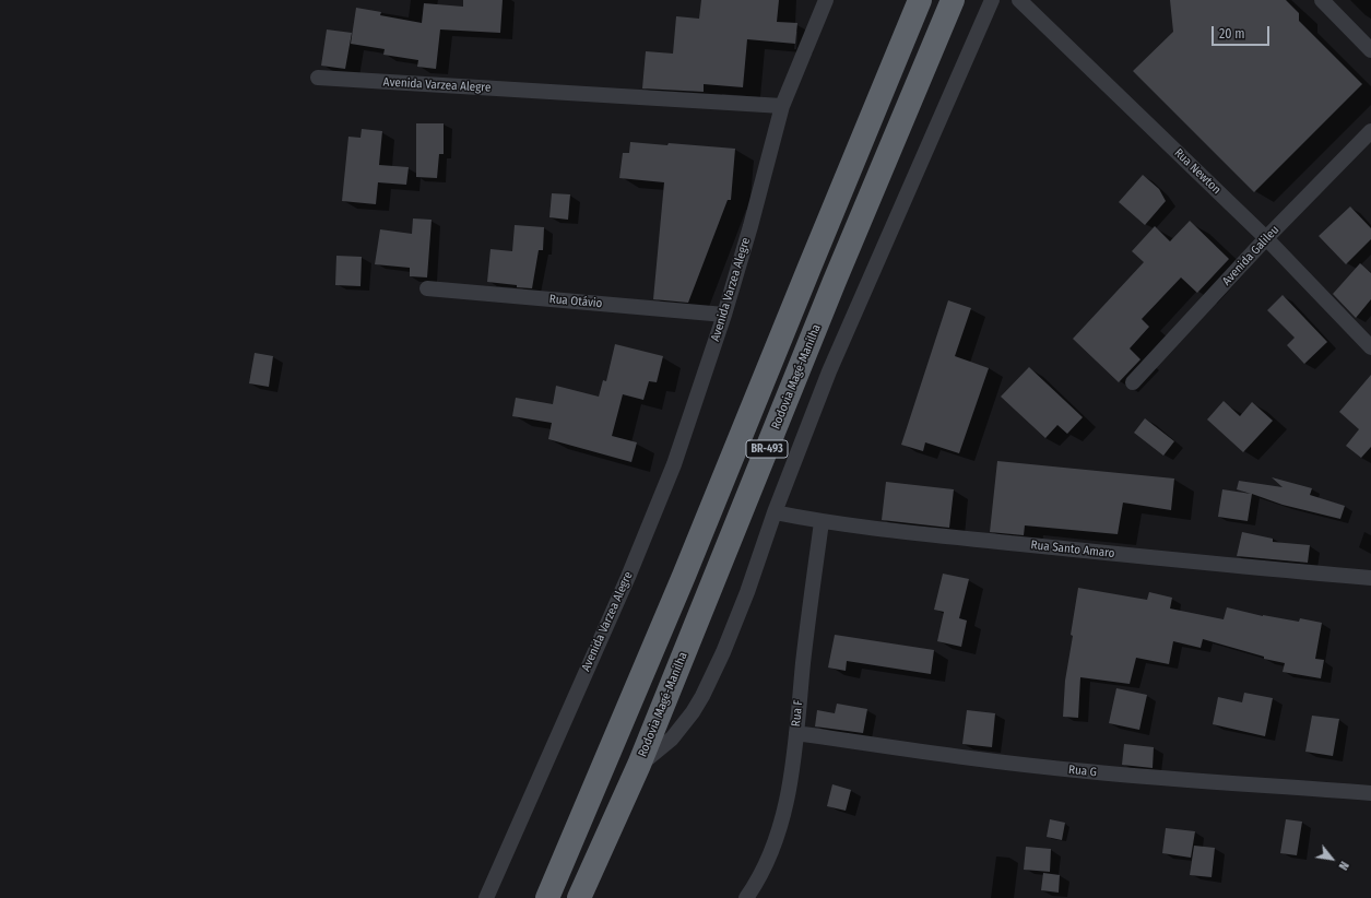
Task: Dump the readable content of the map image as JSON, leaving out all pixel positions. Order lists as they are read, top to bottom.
{
  "streets": {
    "highway": ["Rodovia Magé-Manilha", "BR-493"],
    "street": [
      "Avenida Varzea Alegre",
      "Rua Newton",
      "Avenida Galileu",
      "Rua Otávio",
      "Rua Santo Amaro",
      "Rua F",
      "Rua G"
    ]
  },
  "crossings": [
    ["Avenida Varzea Alegre", "Rua Otávio"],
    ["Rua Newton", "Avenida Galileu"],
    ["Rua Santo Amaro", "Rua F"],
    ["Rua F", "Rua G"]
  ],
  "scale_bar": "20 m",
  "north": "bottom right"
}
